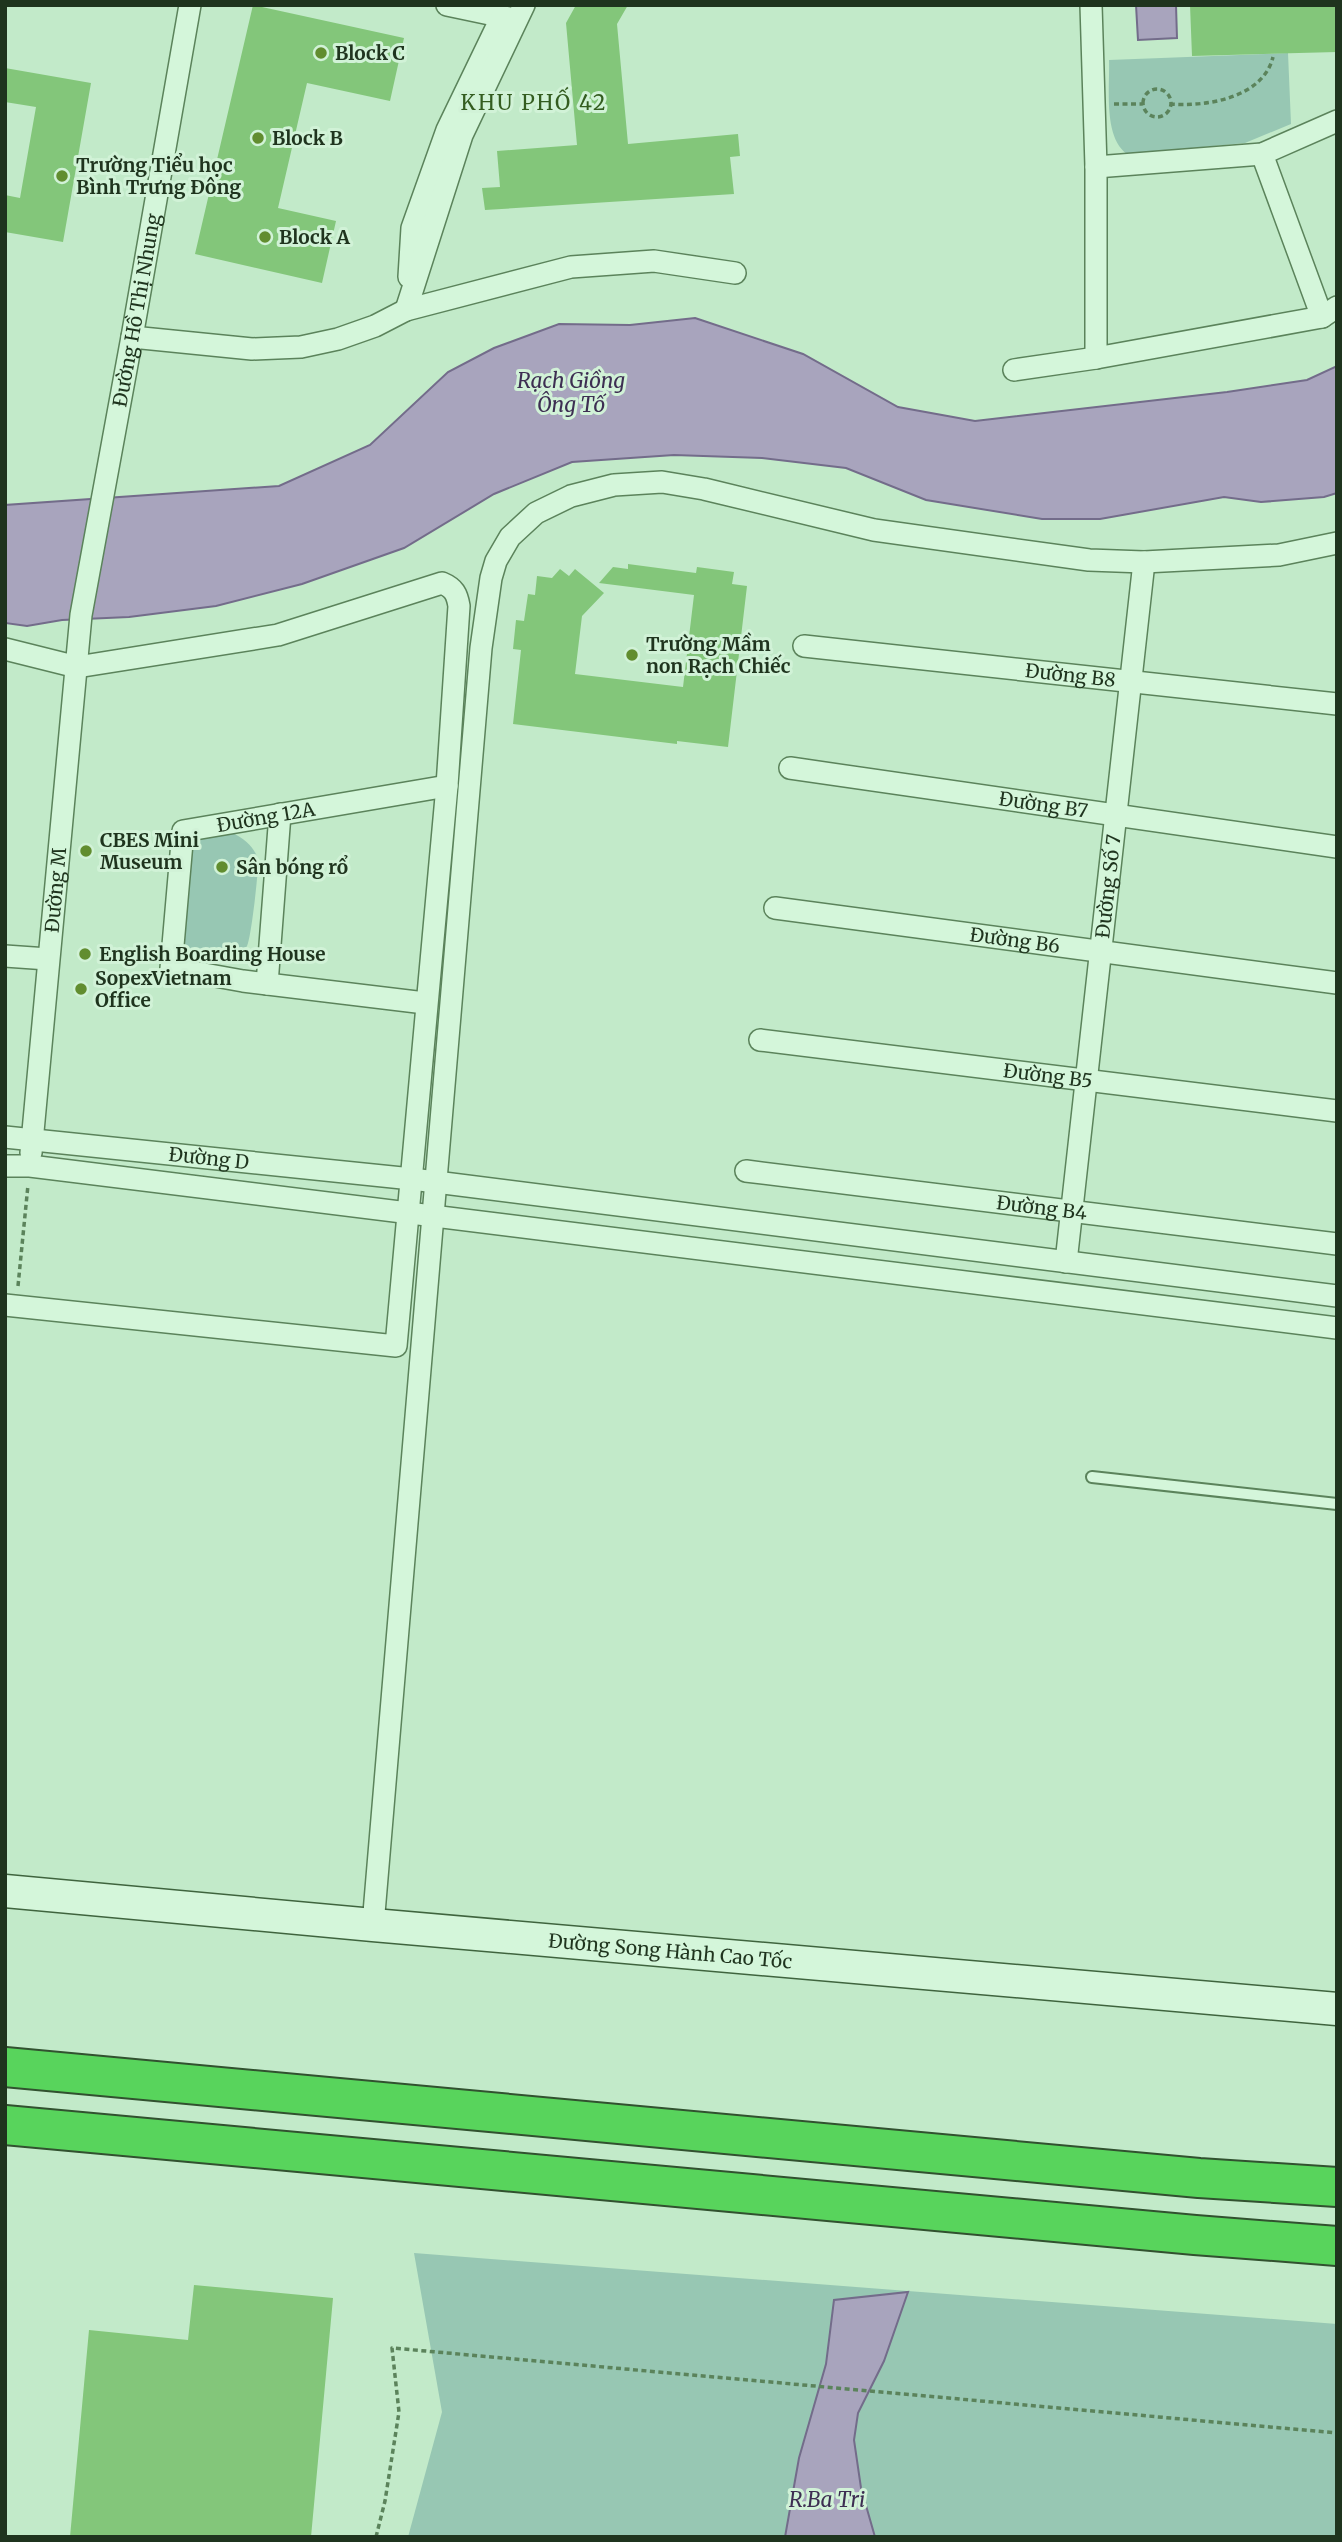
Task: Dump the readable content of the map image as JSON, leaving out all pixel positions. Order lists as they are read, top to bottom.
{
  "streets": {
    "main road": ["Đường Song Hành Cao Tốc"],
    "street": [
      "Đường Hồ Thị Nhung",
      "Đường B8",
      "Đường B7",
      "Đường 12A",
      "Đường Số 7",
      "Đường M",
      "Đường B6",
      "Đường B5",
      "Đường D",
      "Đường B4"
    ]
  },
  "crossings": [
    ["Đường Hồ Thị Nhung", "Đường M"],
    ["Đường B8", "Đường Số 7"],
    ["Đường B7", "Đường Số 7"],
    ["Đường Số 7", "Đường B6"],
    ["Đường Số 7", "Đường B5"],
    ["Đường Số 7", "Đường D"],
    ["Đường Số 7", "Đường B4"],
    ["Đường M", "Đường D"]
  ],
  "districts": ["KHU PHỐ 42"],
  "water": ["Rạch Giồng Ông Tố", "R.Ba Tri"],
  "places": [
    "Block C",
    "Block B",
    "Trường Tiểu học Bình Trưng Đông",
    "Block A",
    "Trường Mầm non Rạch Chiếc",
    "CBES Mini Museum",
    "Sân bóng rổ",
    "English Boarding House",
    "SopexVietnam Office"
  ]
}
